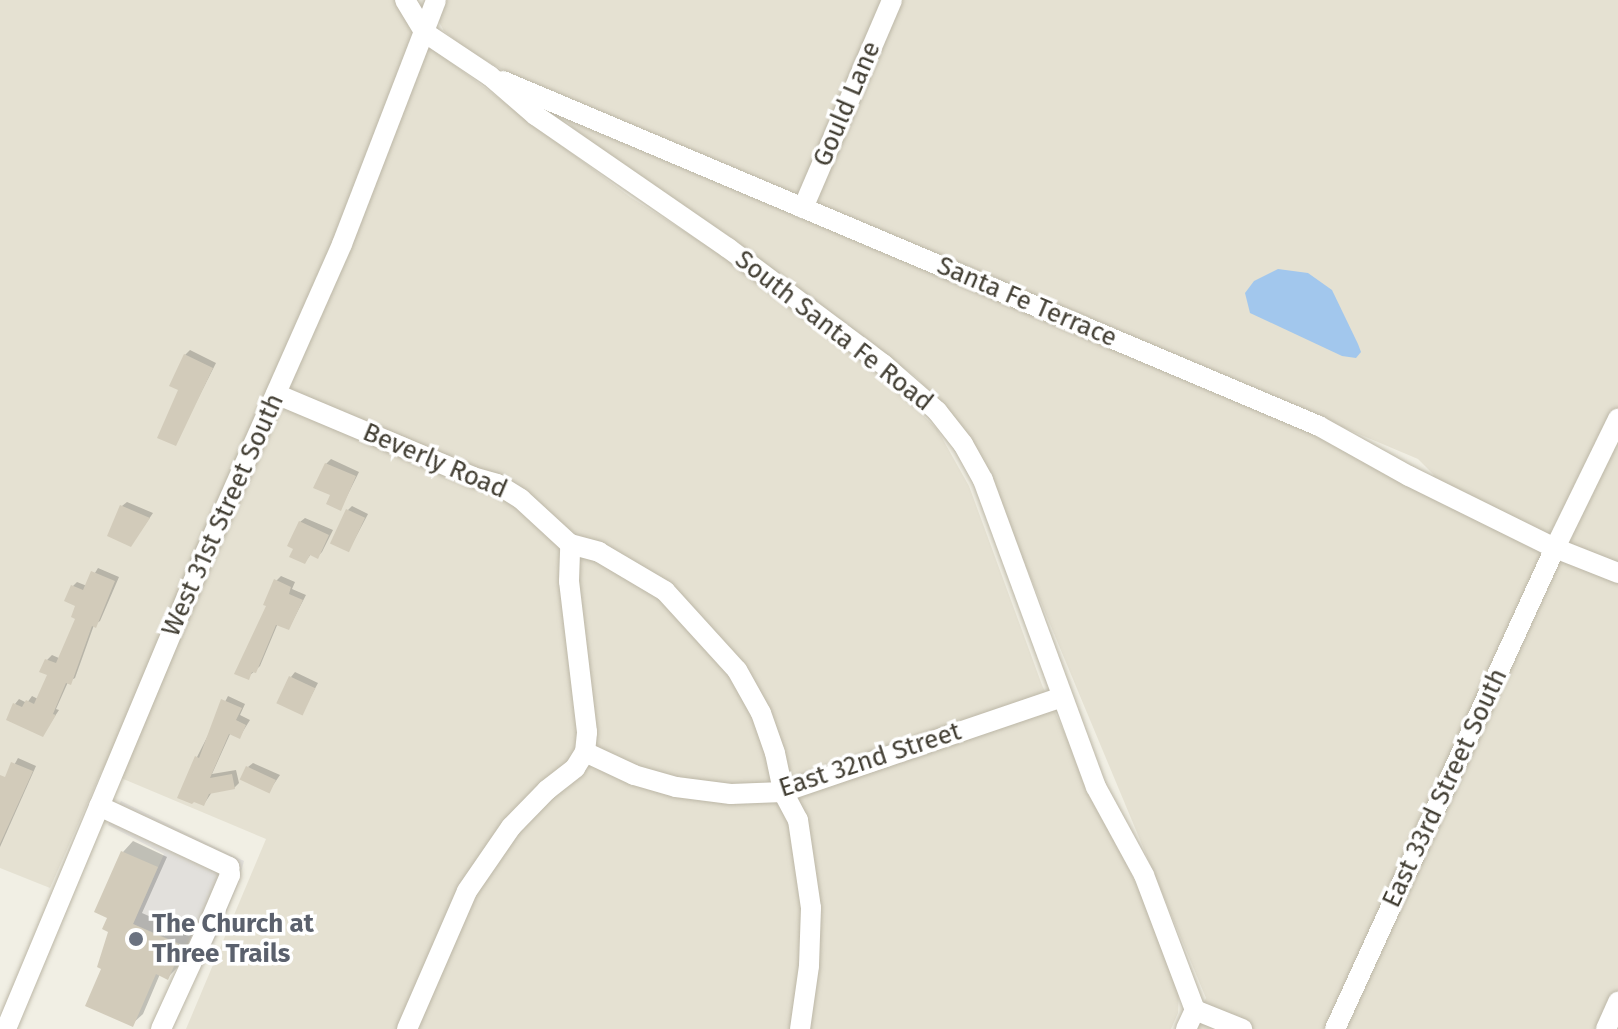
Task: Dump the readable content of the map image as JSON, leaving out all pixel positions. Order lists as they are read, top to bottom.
{
  "streets": {
    "street": [
      "Gould Lane",
      "Santa Fe Terrace",
      "South Santa Fe Road",
      "Beverly Road",
      "West 31st Street South",
      "East 32nd Street",
      "East 33rd Street South"
    ]
  },
  "crossings": [
    ["Gould Lane", "Santa Fe Terrace"],
    ["Santa Fe Terrace", "South Santa Fe Road"],
    ["Santa Fe Terrace", "East 33rd Street South"],
    ["South Santa Fe Road", "West 31st Street South"],
    ["South Santa Fe Road", "East 32nd Street"],
    ["Beverly Road", "West 31st Street South"],
    ["Beverly Road", "East 32nd Street"]
  ],
  "places": ["The Church at Three Trails"]
}
